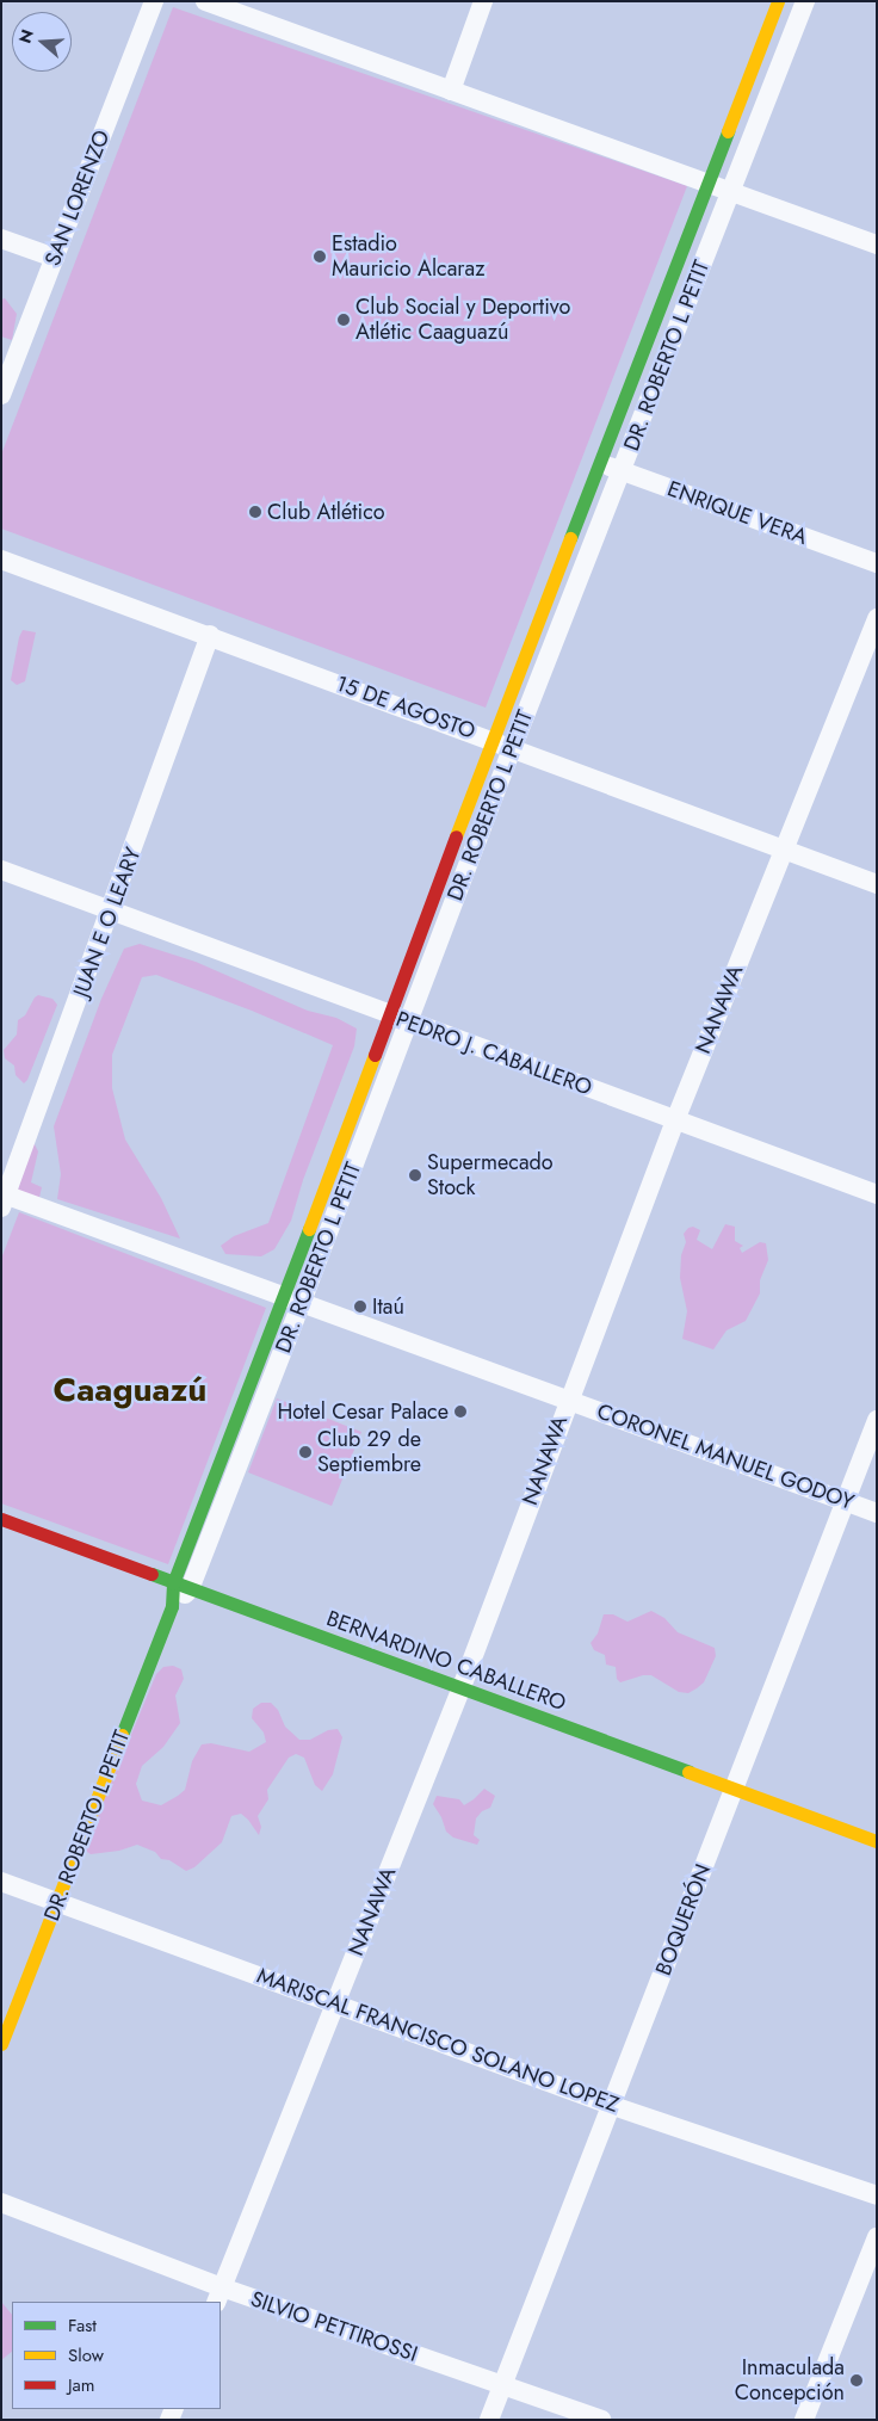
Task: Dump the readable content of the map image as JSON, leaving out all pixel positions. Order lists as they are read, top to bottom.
{
  "streets": {
    "main road": ["DR. ROBERTO L PETIT", "BERNARDINO CABALLERO"],
    "street": [
      "SAN LORENZO",
      "ENRIQUE VERA",
      "15 DE AGOSTO",
      "JUAN E O LEARY",
      "NANAWA",
      "PEDRO J. CABALLERO",
      "CORONEL MANUEL GODOY",
      "BOQUERÓN",
      "MARISCAL FRANCISCO SOLANO LOPEZ",
      "SILVIO PETTIROSSI"
    ]
  },
  "crossings": [
    ["DR. ROBERTO L PETIT", "ENRIQUE VERA"],
    ["DR. ROBERTO L PETIT", "15 DE AGOSTO"],
    ["DR. ROBERTO L PETIT", "PEDRO J. CABALLERO"],
    ["DR. ROBERTO L PETIT", "CORONEL MANUEL GODOY"],
    ["DR. ROBERTO L PETIT", "BERNARDINO CABALLERO"],
    ["DR. ROBERTO L PETIT", "MARISCAL FRANCISCO SOLANO LOPEZ"],
    ["15 DE AGOSTO", "JUAN E O LEARY"],
    ["15 DE AGOSTO", "NANAWA"],
    ["JUAN E O LEARY", "PEDRO J. CABALLERO"],
    ["JUAN E O LEARY", "CORONEL MANUEL GODOY"],
    ["NANAWA", "PEDRO J. CABALLERO"],
    ["NANAWA", "CORONEL MANUEL GODOY"],
    ["NANAWA", "BERNARDINO CABALLERO"],
    ["NANAWA", "MARISCAL FRANCISCO SOLANO LOPEZ"],
    ["NANAWA", "SILVIO PETTIROSSI"],
    ["CORONEL MANUEL GODOY", "BOQUERÓN"],
    ["BERNARDINO CABALLERO", "BOQUERÓN"],
    ["BOQUERÓN", "MARISCAL FRANCISCO SOLANO LOPEZ"],
    ["BOQUERÓN", "SILVIO PETTIROSSI"]
  ],
  "districts": ["Caaguazú"],
  "places": [
    "Estadio Mauricio Alcaraz",
    "Club Social y Deportivo Atlétic Caaguazú",
    "Club Atlético",
    "Supermecado Stock",
    "Itaú",
    "Hotel Cesar Palace",
    "Club 29 de Septiembre",
    "Inmaculada Concepción"
  ],
  "legend": ["Fast", "Slow", "Jam"],
  "north": "left"
}
